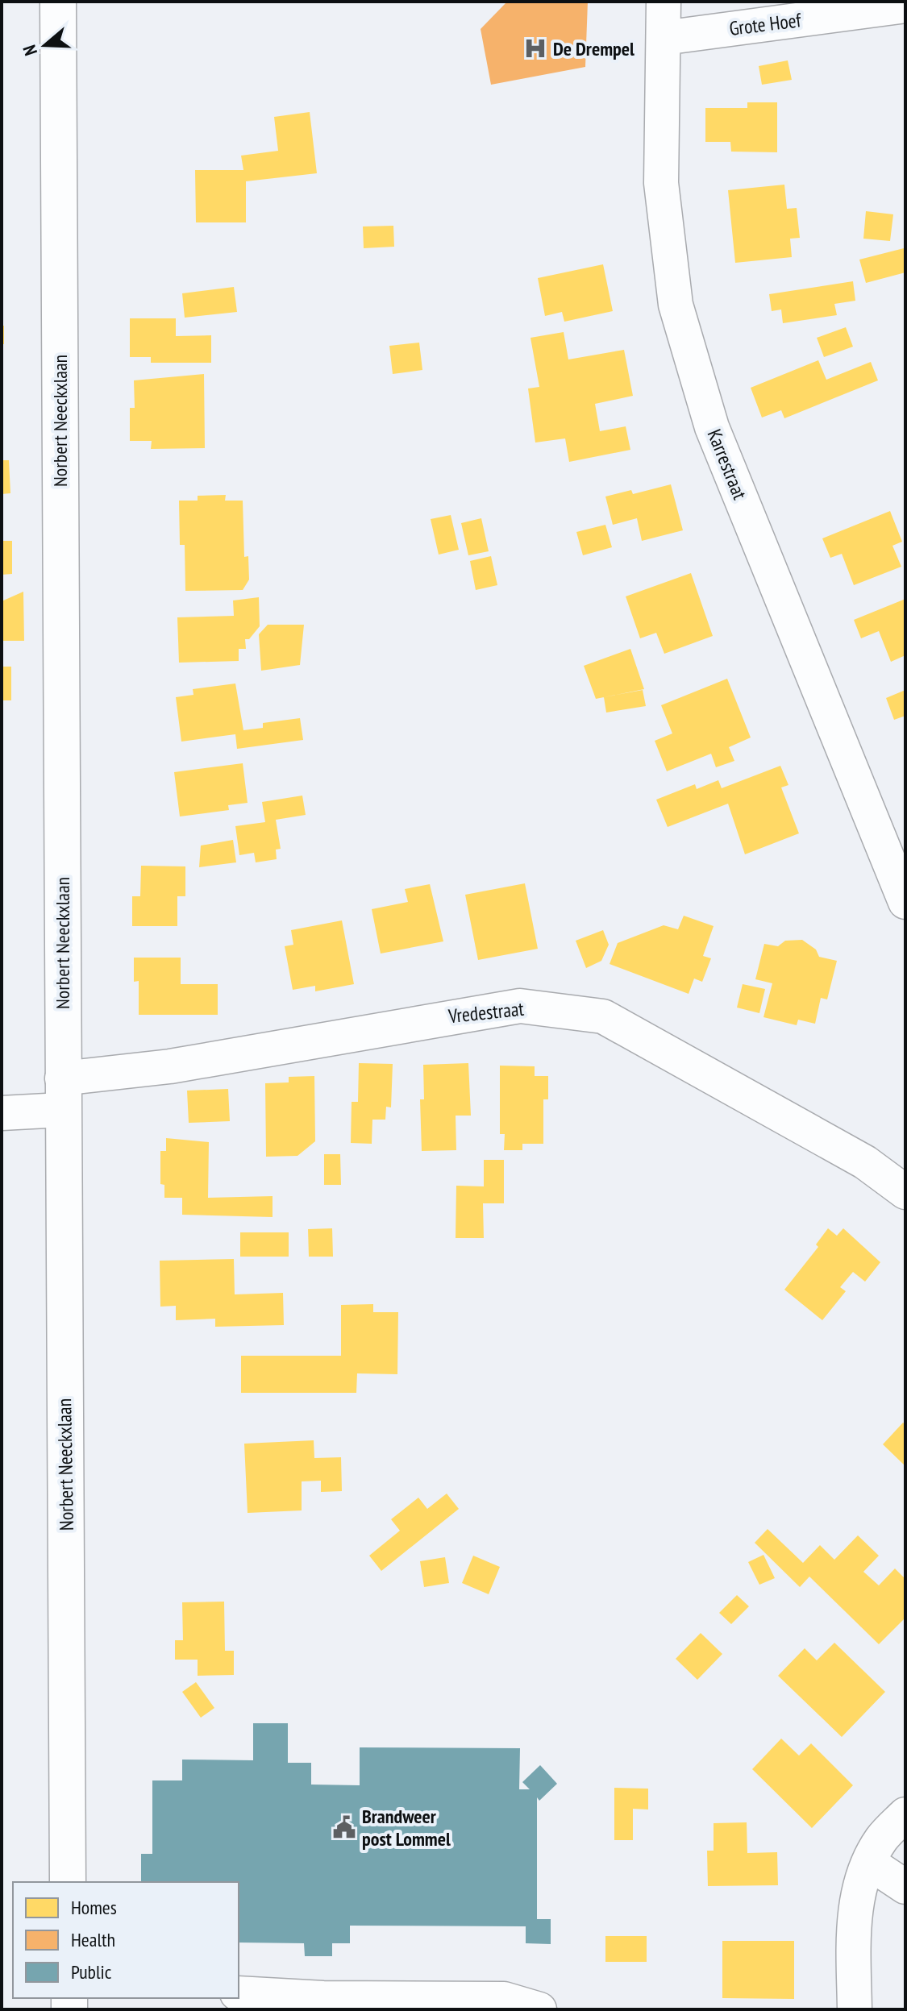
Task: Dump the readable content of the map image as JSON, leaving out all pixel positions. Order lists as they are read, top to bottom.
{
  "streets": {
    "main road": ["Norbert Neeckxlaan"],
    "street": ["Grote Hoef", "Karrestraat", "Vredestraat"]
  },
  "crossings": [
    ["Grote Hoef", "Karrestraat"],
    ["Norbert Neeckxlaan", "Vredestraat"]
  ],
  "places": {
    "hospital": ["De Drempel"],
    "public building": ["Brandweer post Lommel"]
  },
  "legend": ["Homes", "Health", "Public"],
  "north": "left"
}
